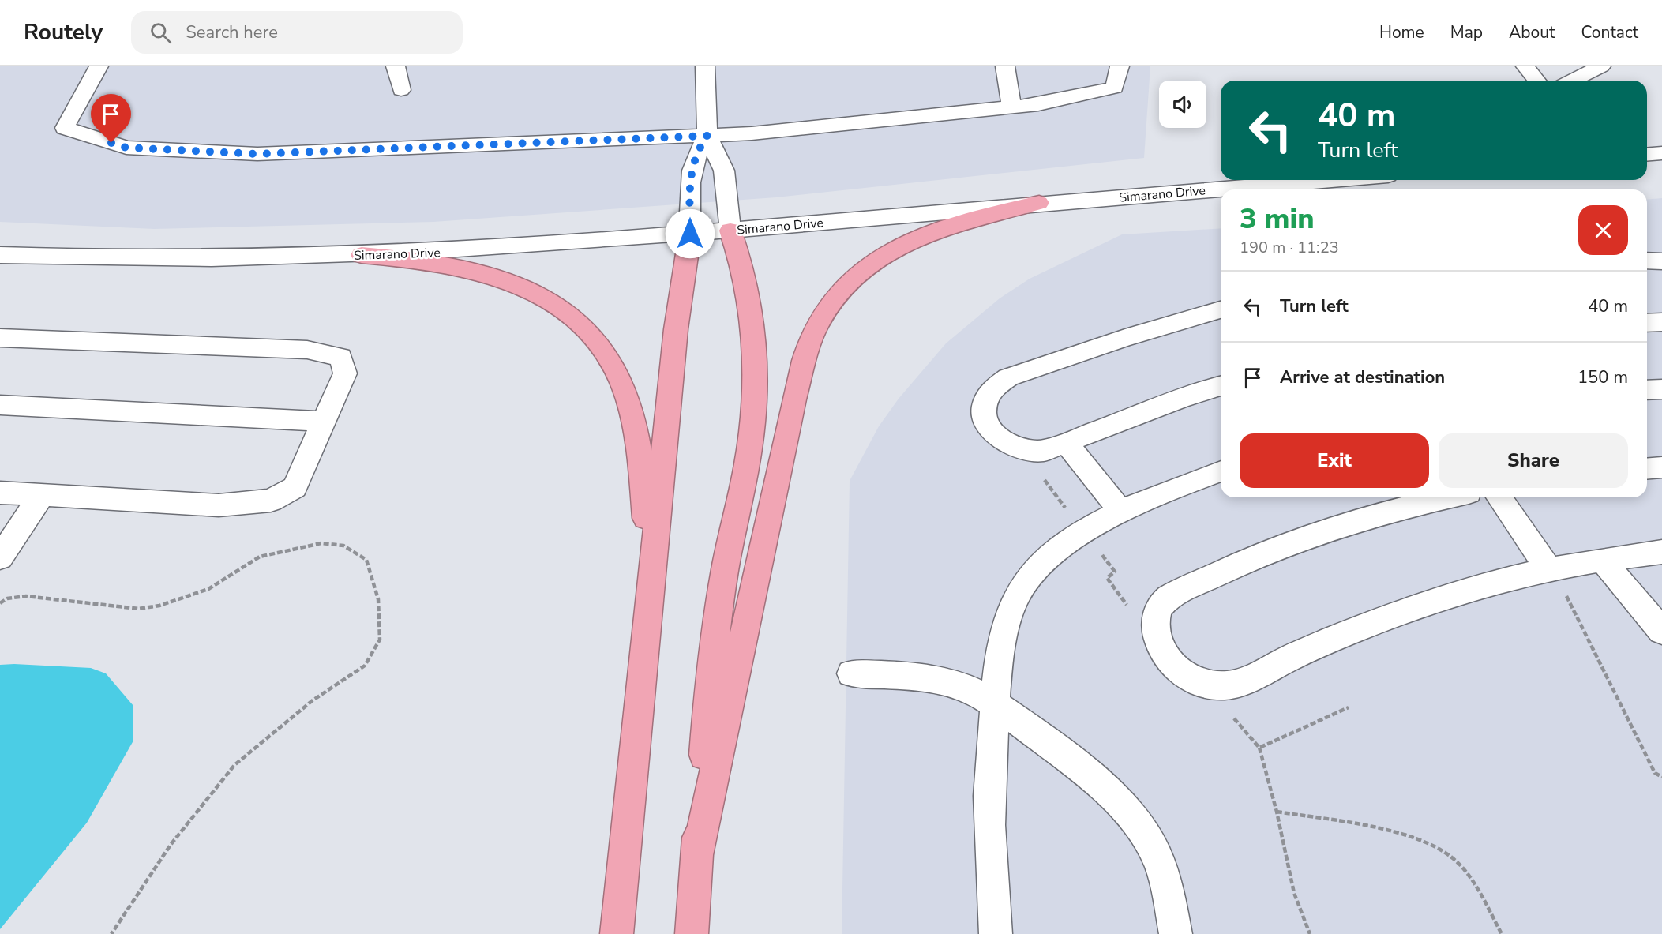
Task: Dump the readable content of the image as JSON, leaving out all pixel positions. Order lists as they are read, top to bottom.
{
  "streets": {
    "street": ["Simarano Drive"]
  },
  "page": {
    "header": "Routely",
    "search": "Search here",
    "nav": [
      "Home",
      "Map",
      "About",
      "Contact"
    ],
    "turn": ["40 m", "Turn left"],
    "heading": ["3 min", "190 m · 11:23"],
    "list": [
      {
        "name": "Turn left",
        "value": "40 m"
      },
      {
        "name": "Arrive at destination",
        "value": "150 m"
      }
    ],
    "buttons": ["Exit", "Share"]
  }
}
